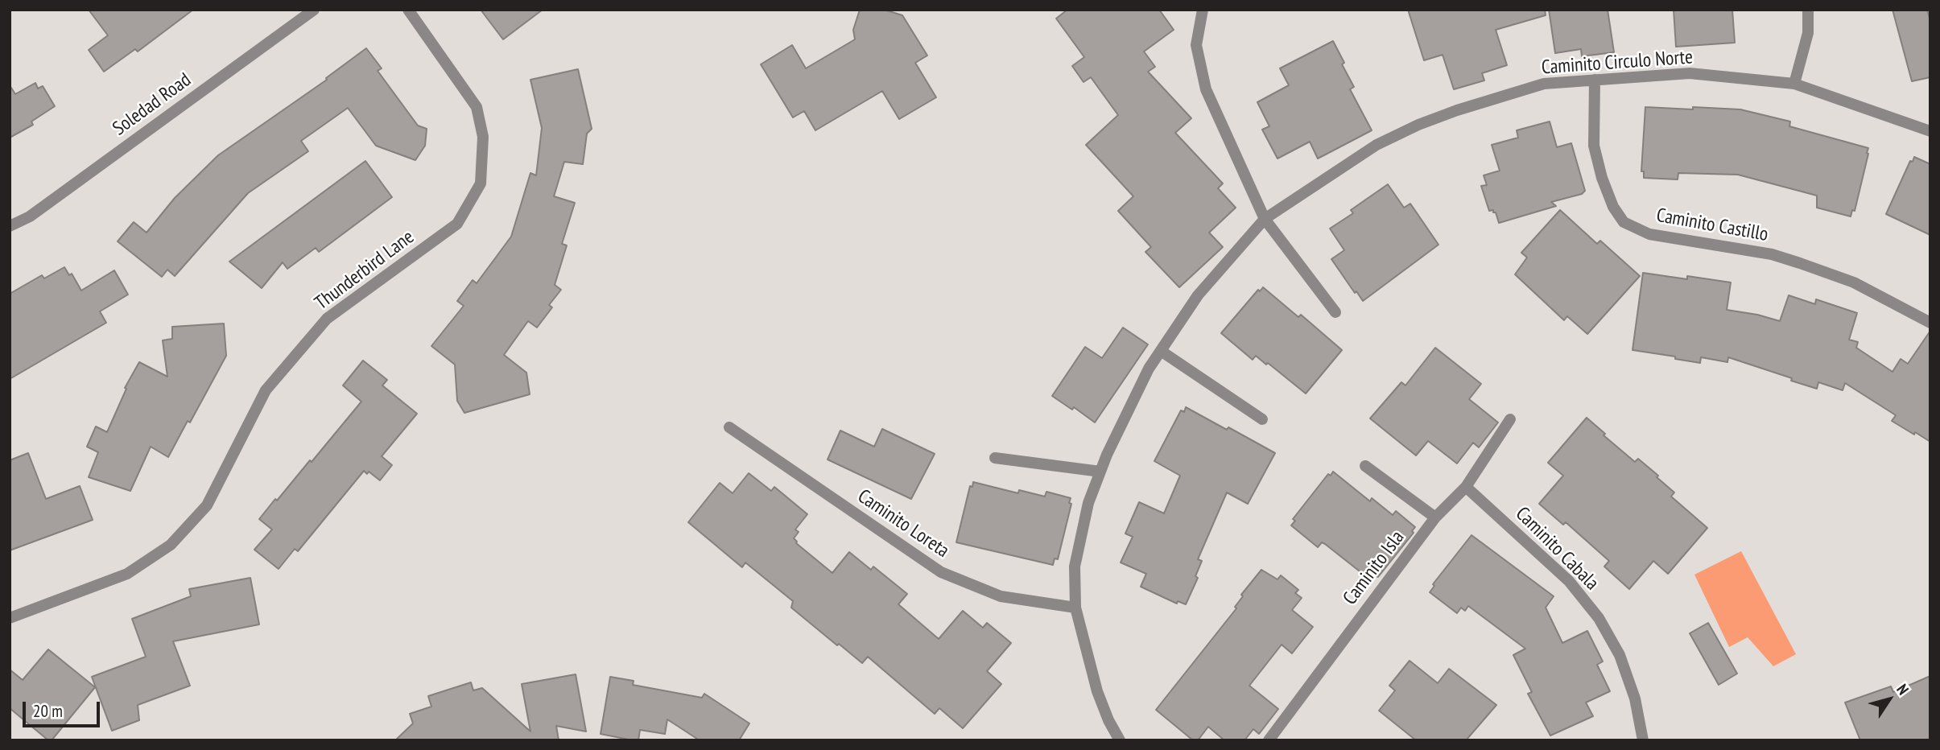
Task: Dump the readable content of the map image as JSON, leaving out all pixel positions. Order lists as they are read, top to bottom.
{
  "streets": {
    "street": [
      "Caminito Circulo Norte",
      "Soledad Road",
      "Caminito Castillo",
      "Thunderbird Lane",
      "Caminito Loreta",
      "Caminito Cabala",
      "Caminito Isla"
    ]
  },
  "crossings": [
    ["Caminito Circulo Norte", "Caminito Castillo"],
    ["Caminito Circulo Norte", "Caminito Loreta"],
    ["Caminito Cabala", "Caminito Isla"]
  ],
  "scale_bar": "20 m",
  "north": "top right"
}
